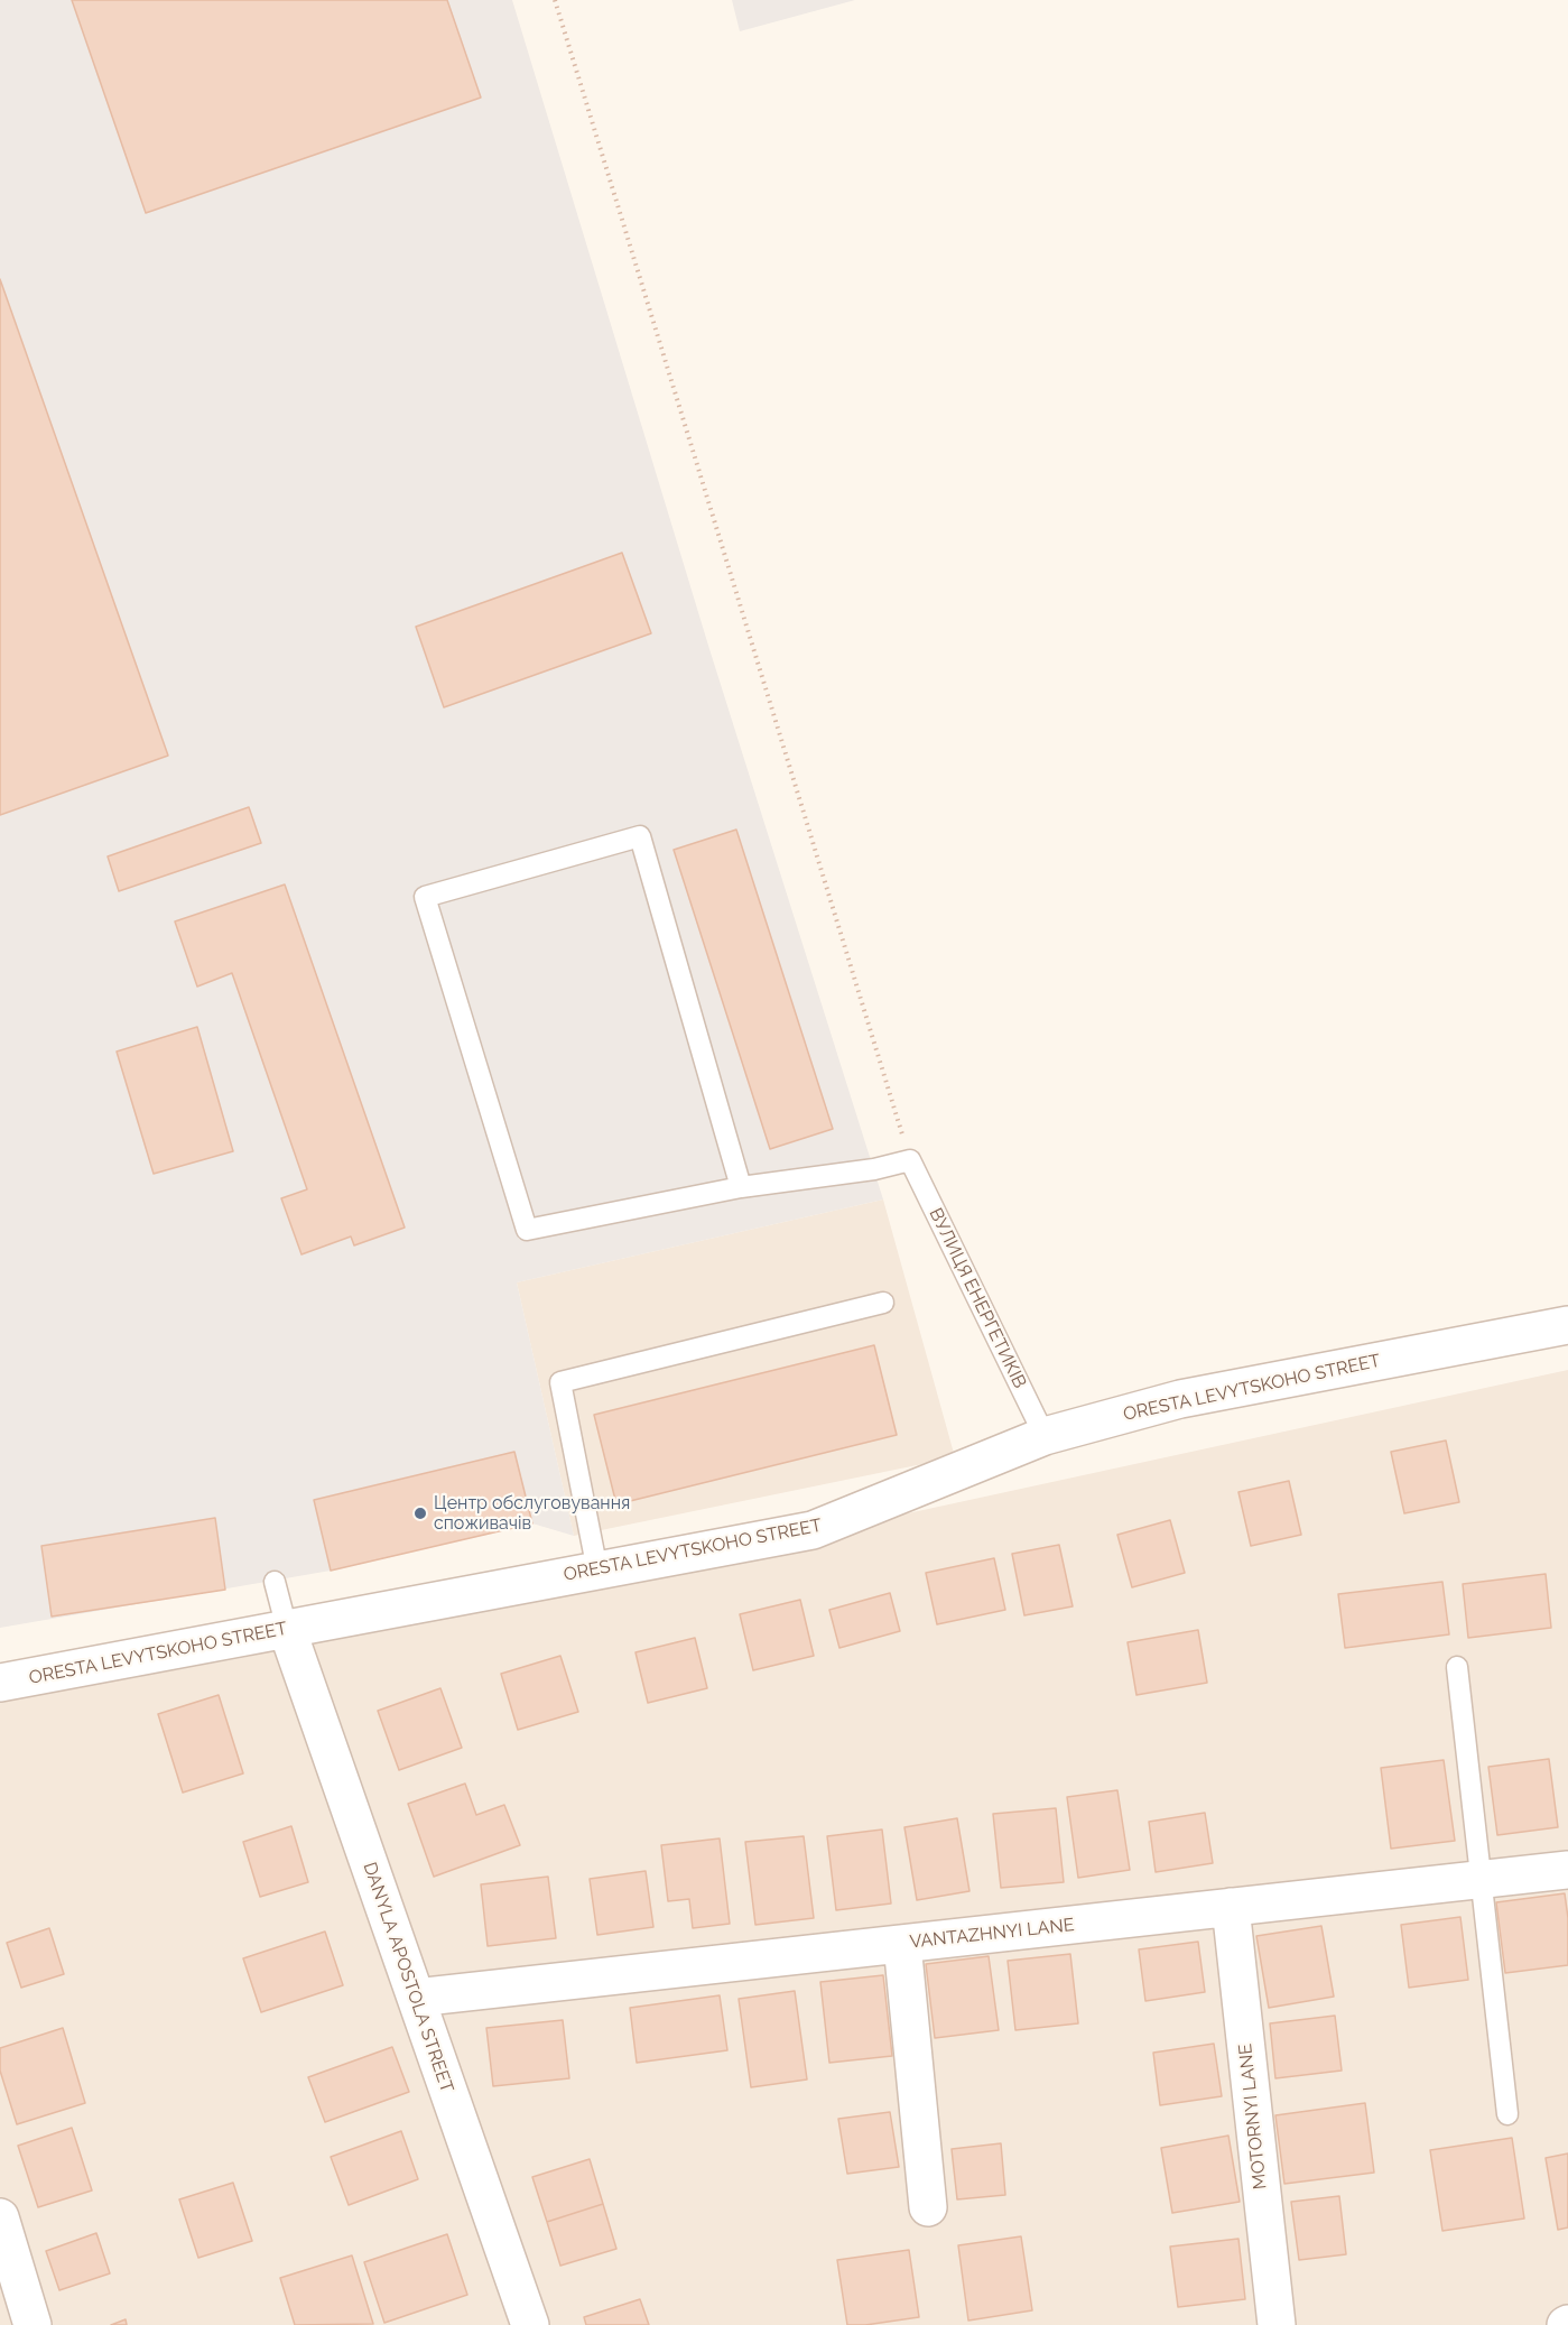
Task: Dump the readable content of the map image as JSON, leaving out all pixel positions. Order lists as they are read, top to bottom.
{
  "streets": {
    "street": [
      "ORESTA LEVYTSKOHO STREET",
      "VANTAZHNYI LANE",
      "DANYLA APOSTOLA STREET",
      "MOTORNYI LANE"
    ],
    "lane": ["ВУЛИЦЯ ЕНЕРГЕТИКІВ"]
  },
  "crossings": [
    ["ВУЛИЦЯ ЕНЕРГЕТИКІВ", "ORESTA LEVYTSKOHO STREET"],
    ["ORESTA LEVYTSKOHO STREET", "DANYLA APOSTOLA STREET"],
    ["VANTAZHNYI LANE", "DANYLA APOSTOLA STREET"],
    ["VANTAZHNYI LANE", "MOTORNYI LANE"]
  ],
  "places": ["Центр обслуговування споживачів"]
}
